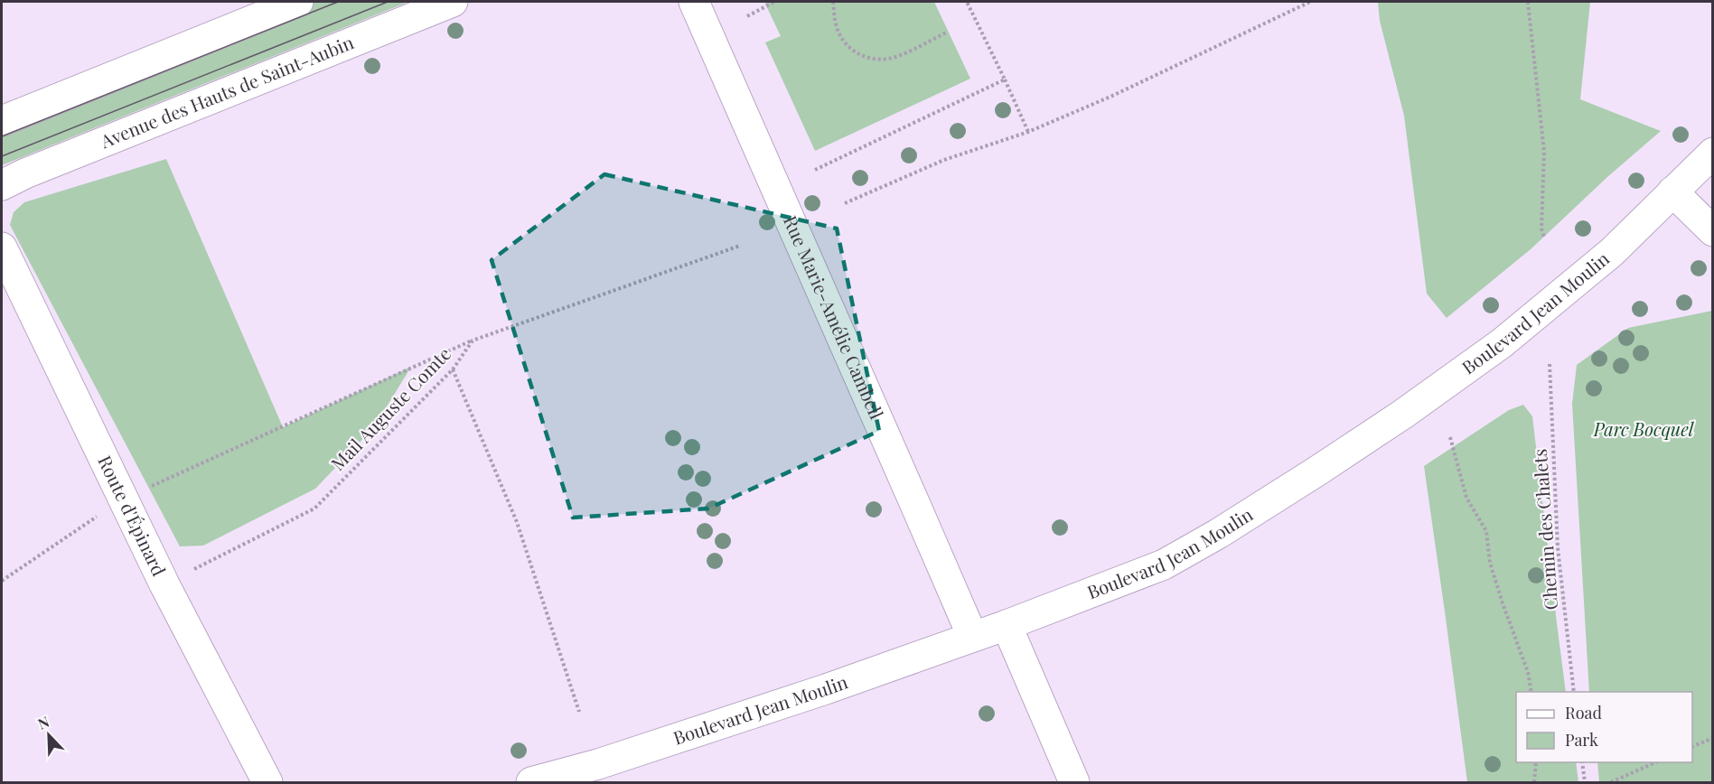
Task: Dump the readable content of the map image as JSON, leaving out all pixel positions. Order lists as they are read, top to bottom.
{
  "streets": {
    "street": [
      "Avenue des Hauts de Saint-Aubin",
      "Boulevard Jean Moulin",
      "Rue Marie-Amélie Cambell",
      "Route d'Épinard"
    ],
    "path": ["Mail Auguste Comte", "Chemin des Chalets"]
  },
  "crossings": [
    ["Boulevard Jean Moulin", "Rue Marie-Amélie Cambell"],
    ["Mail Auguste Comte", "Route d'Épinard"]
  ],
  "parks": ["Parc Bocquel"],
  "legend": ["Road", "Park"],
  "north": "top left"
}
